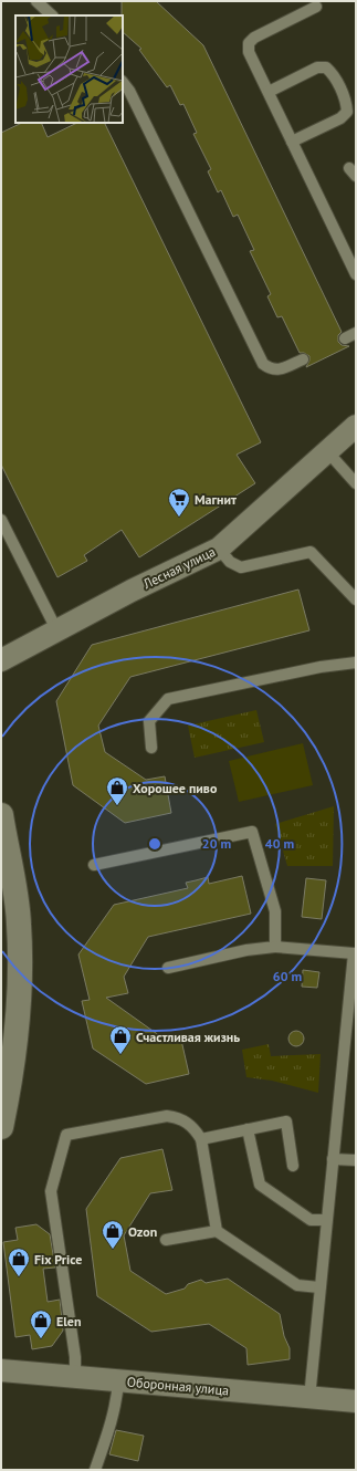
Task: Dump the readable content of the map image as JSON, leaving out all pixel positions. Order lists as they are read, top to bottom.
{
  "streets": {
    "street": ["Лесная улица", "Оборонная улица"]
  },
  "places": {
    "supermarket": ["Магнит"],
    "shop": [
      "Хорошее пиво",
      "Счастливая жизнь",
      "Ozon",
      "Fix Price",
      "Elen"
    ]
  },
  "rings": ["20 m", "40 m", "60 m"]
}
